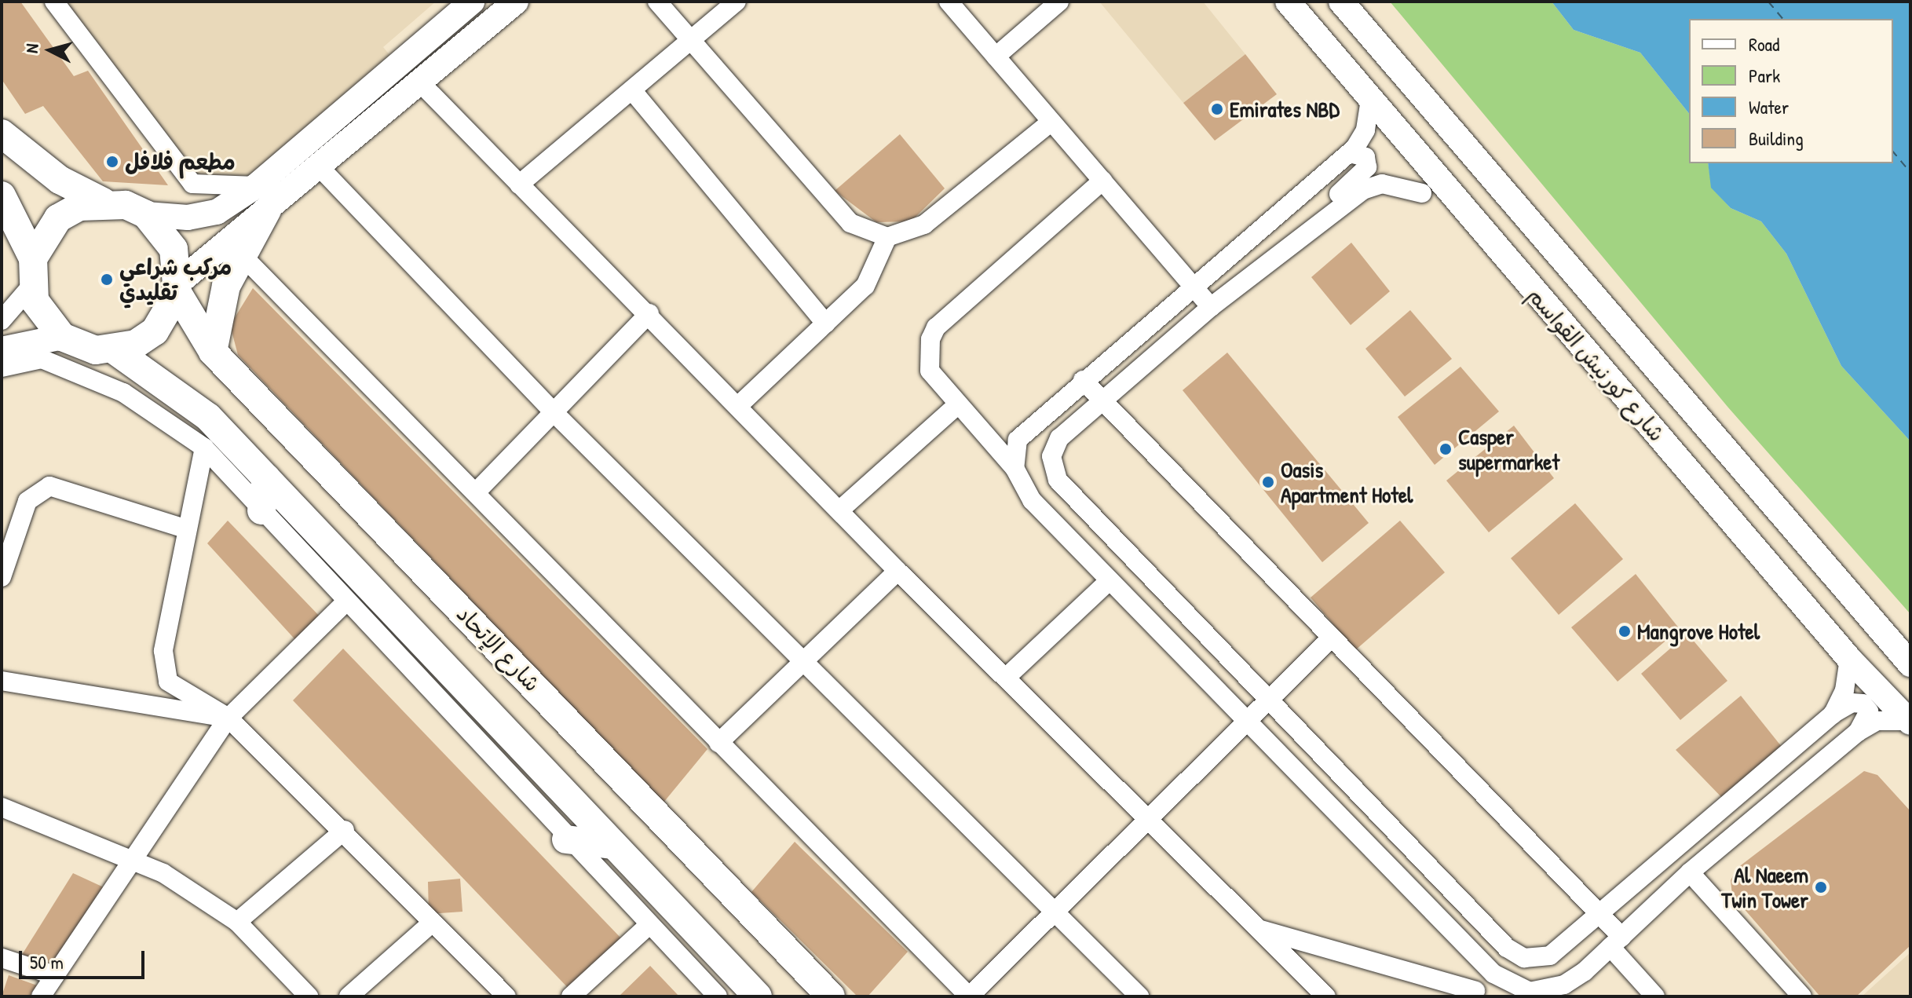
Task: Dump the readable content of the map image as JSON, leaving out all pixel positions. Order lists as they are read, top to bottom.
{
  "streets": {
    "main road": ["شارع كورنيش القواسم", "شارع الإتحاد"]
  },
  "places": [
    "Emirates NBD",
    "مطعم فلافل",
    "مركب شراعي تقليدي",
    "Casper supermarket",
    "Oasis Apartment Hotel",
    "Mangrove Hotel",
    "Al Naeem Twin Tower"
  ],
  "legend": [
    "Road",
    "Park",
    "Water",
    "Building"
  ],
  "scale_bar": "50 m",
  "north": "left"
}
